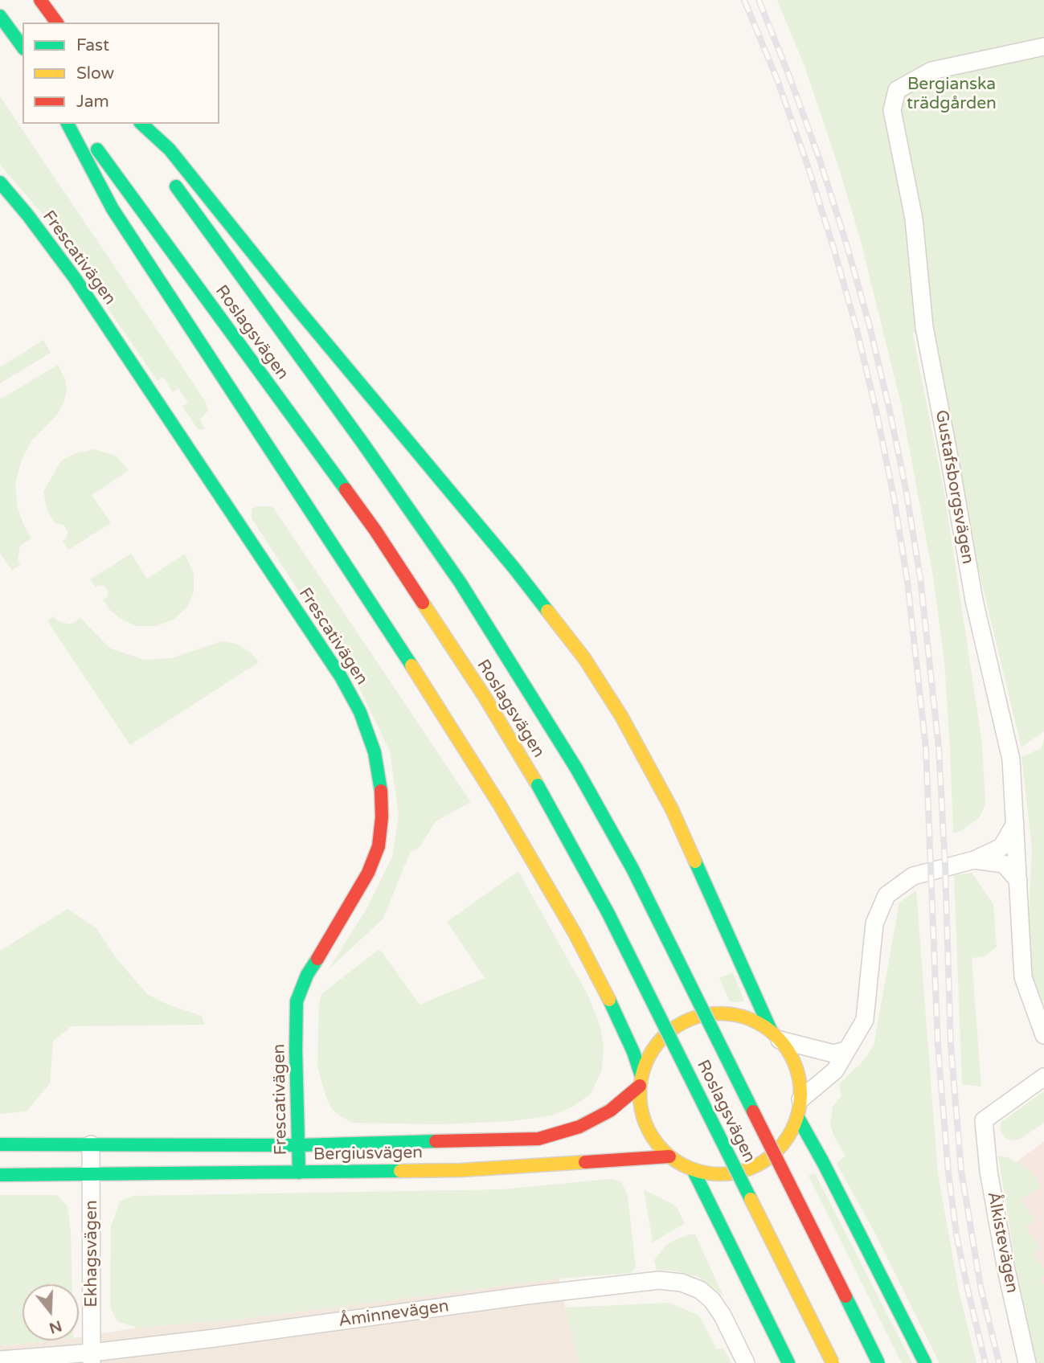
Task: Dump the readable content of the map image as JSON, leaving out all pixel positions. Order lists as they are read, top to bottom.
{
  "streets": {
    "main road": ["Frescativägen", "Roslagsvägen", "Bergiusvägen"],
    "street": [
      "Gustafsborgsvägen",
      "Ålkistevägen",
      "Ekhagsvägen",
      "Åminnevägen"
    ]
  },
  "crossings": [
    ["Frescativägen", "Bergiusvägen"],
    ["Bergiusvägen", "Ekhagsvägen"],
    ["Ekhagsvägen", "Åminnevägen"]
  ],
  "parks": ["Bergianska trädgården"],
  "legend": ["Fast", "Slow", "Jam"],
  "north": "bottom"
}
